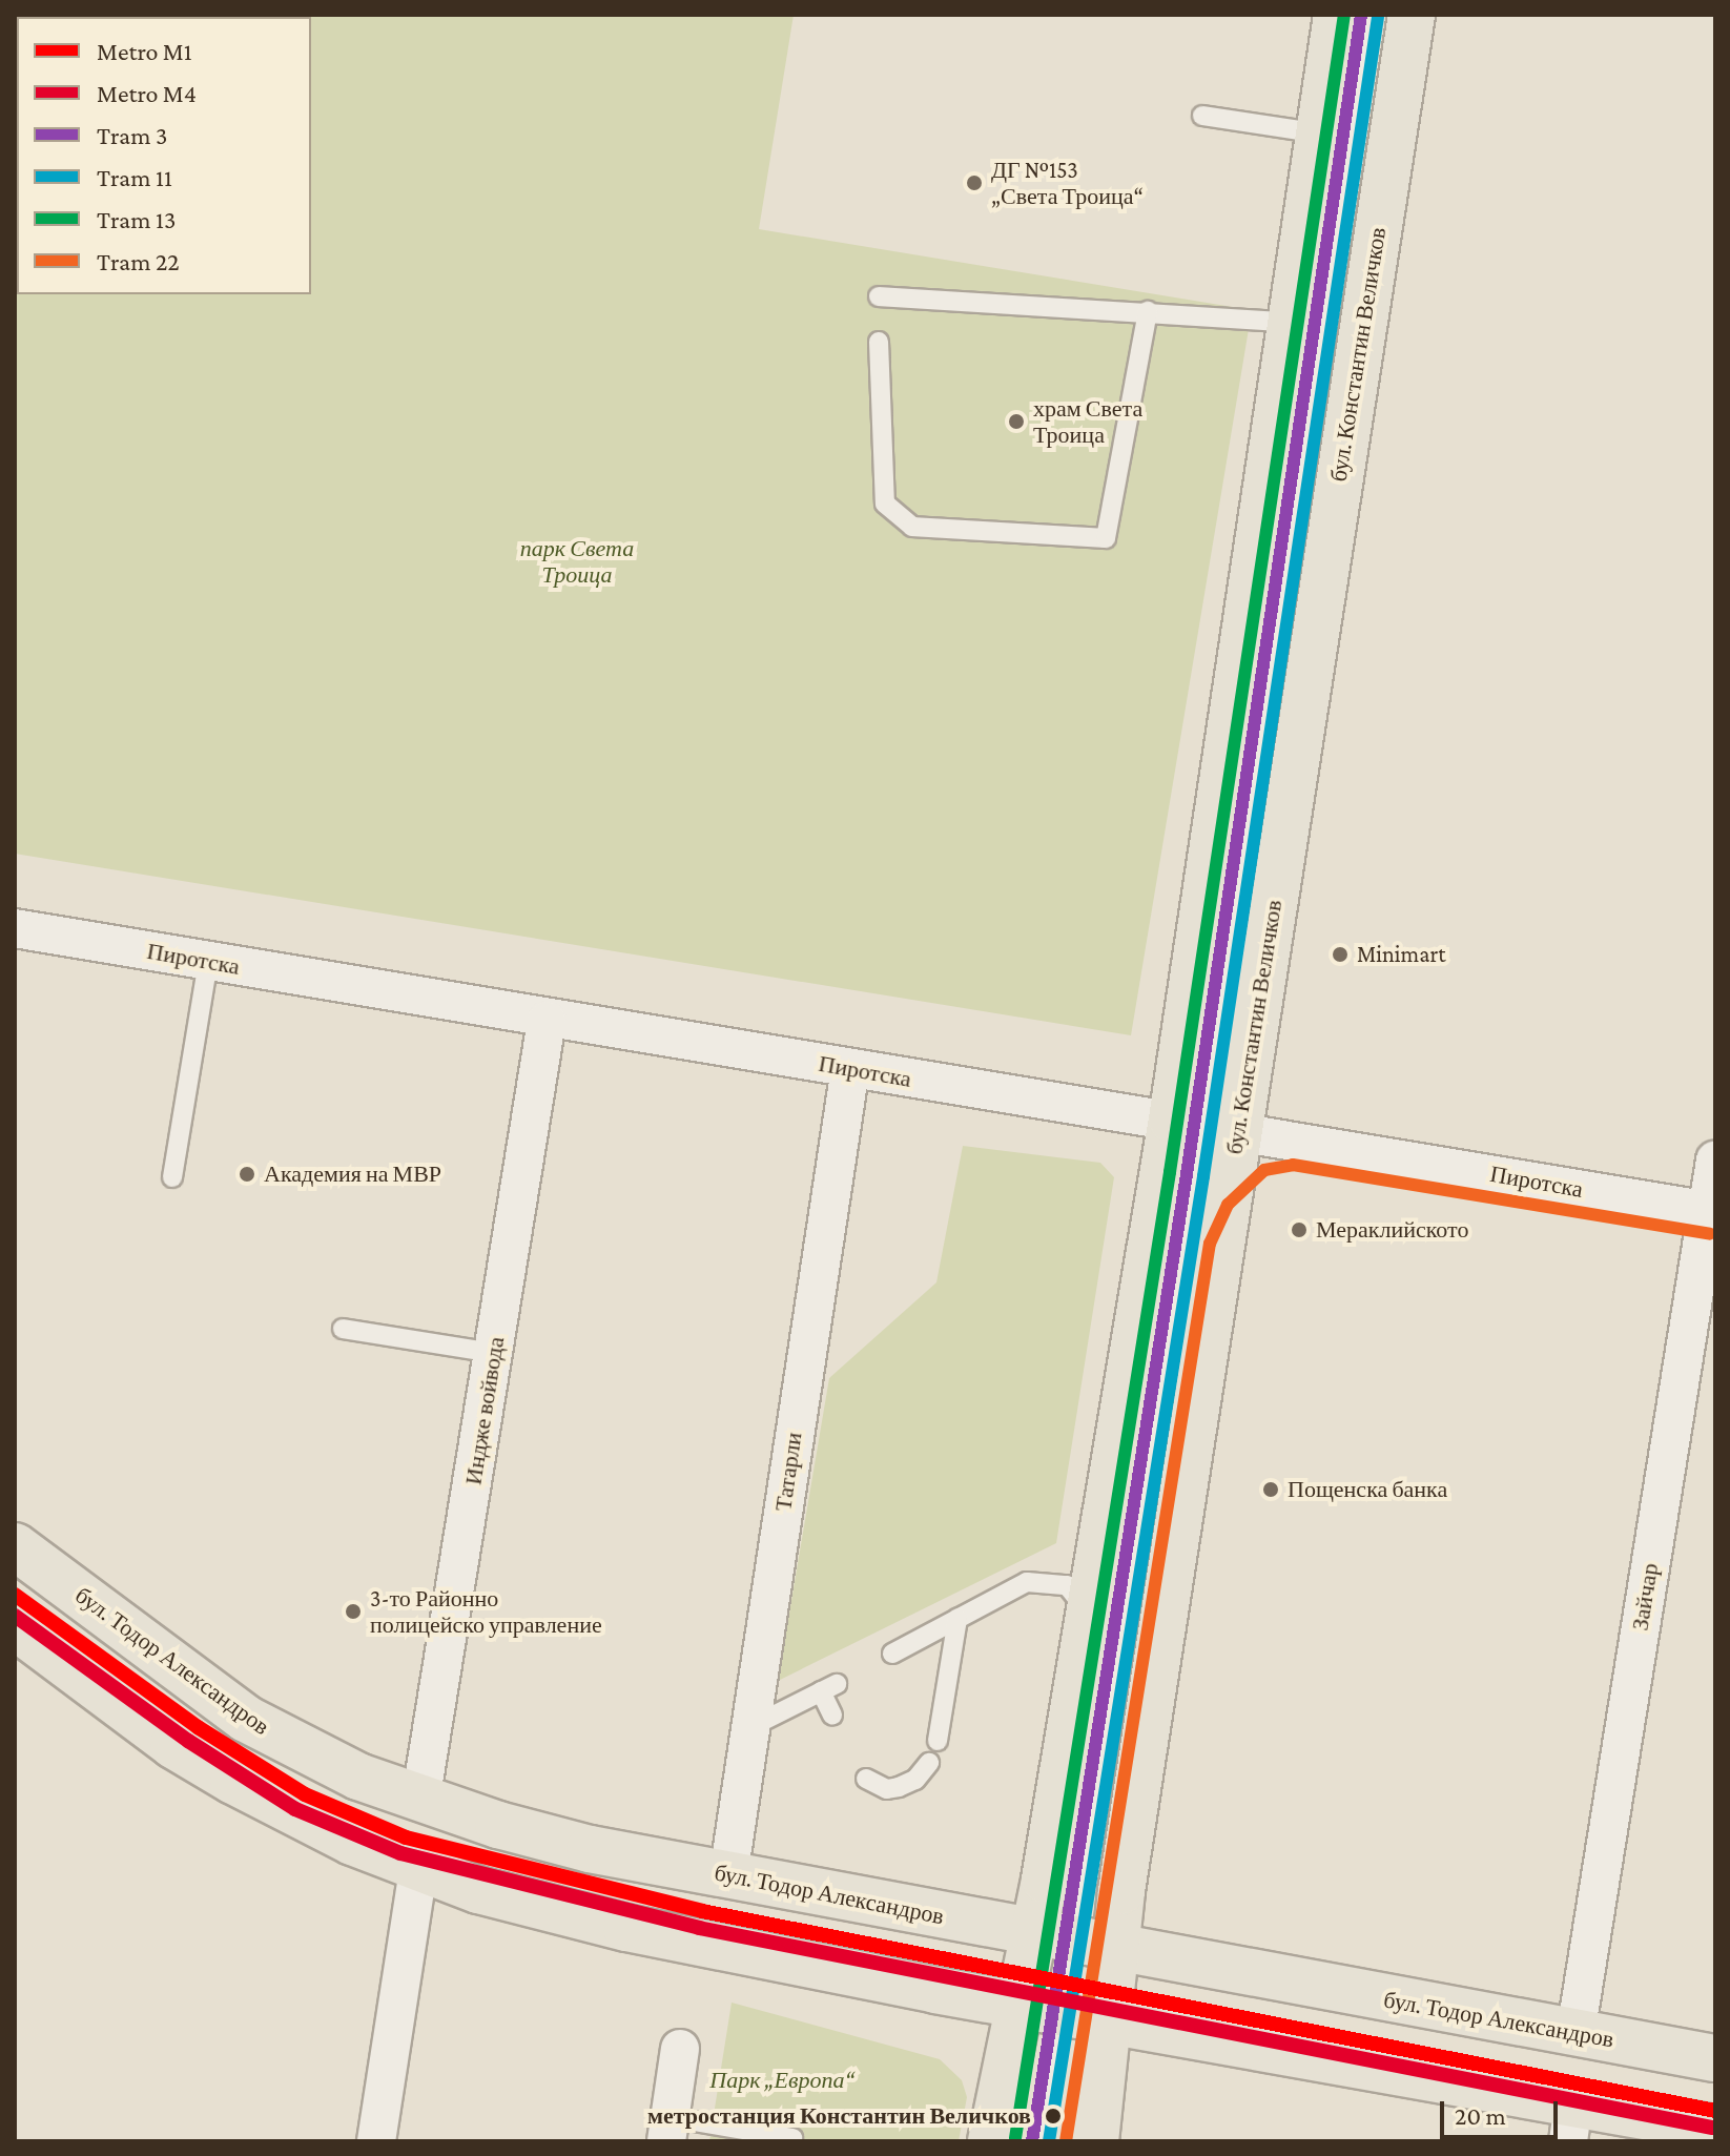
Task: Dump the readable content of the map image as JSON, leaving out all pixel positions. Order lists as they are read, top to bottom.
{
  "streets": {
    "main road": ["бул. Константин Величков", "бул. Тодор Александров"],
    "street": [
      "Пиротска",
      "Индже войвода",
      "Татарли",
      "Зайчар"
    ]
  },
  "crossings": [
    ["бул. Константин Величков", "Пиротска"],
    ["бул. Константин Величков", "бул. Тодор Александров"],
    ["Пиротска", "Индже войвода"],
    ["Пиротска", "Татарли"],
    ["Пиротска", "Зайчар"],
    ["Индже войвода", "бул. Тодор Александров"],
    ["Татарли", "бул. Тодор Александров"],
    ["Зайчар", "бул. Тодор Александров"]
  ],
  "parks": ["парк Света Троица", "Парк „Европа“"],
  "places": [
    "ДГ №153 „Света Троица“",
    "храм Света Троица",
    "Minimart",
    "Академия на МВР",
    "Мераклийското",
    "Пощенска банка",
    "3-то Районно полицейско управление",
    "метростанция Константин Величков"
  ],
  "lines": [
    "tram line 3",
    "tram line 13",
    "tram line 11",
    "tram line 22",
    "metro line M1",
    "metro line M4"
  ],
  "legend": [
    "Metro M1",
    "Metro M4",
    "Tram 3",
    "Tram 11",
    "Tram 13",
    "Tram 22"
  ],
  "scale_bar": "20 m"
}
